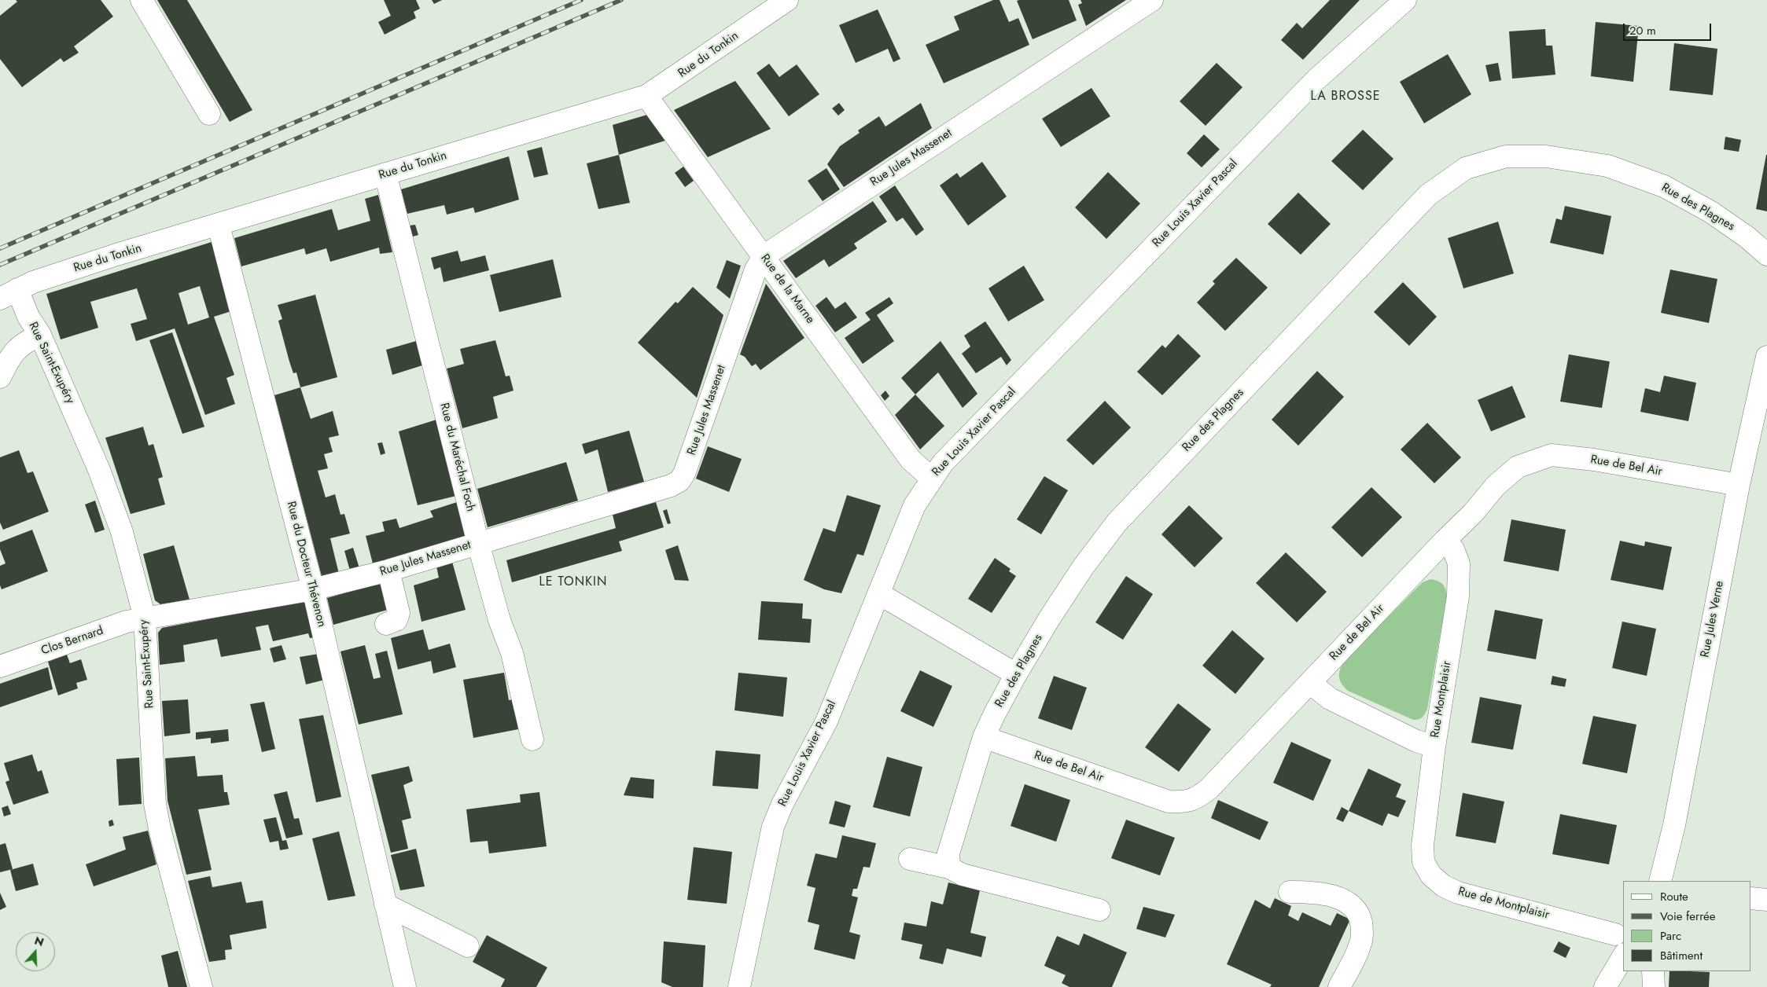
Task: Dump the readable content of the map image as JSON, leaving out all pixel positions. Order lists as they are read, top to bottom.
{
  "streets": {
    "street": [
      "Rue du Tonkin",
      "Rue Jules Massenet",
      "Rue Louis Xavier Pascal",
      "Rue des Plagnes",
      "Rue de la Marne",
      "Rue Saint-Exupéry",
      "Rue du Maréchal Foch",
      "Rue de Bel Air",
      "Rue du Docteur Thévenon",
      "Rue Jules Verne",
      "Clos Bernard",
      "Rue Montplaisir",
      "Rue de Montplaisir"
    ]
  },
  "crossings": [
    ["Rue du Tonkin", "Rue de la Marne"],
    ["Rue du Tonkin", "Rue Saint-Exupéry"],
    ["Rue du Tonkin", "Rue du Maréchal Foch"],
    ["Rue du Tonkin", "Rue du Docteur Thévenon"],
    ["Rue Jules Massenet", "Rue de la Marne"],
    ["Rue Jules Massenet", "Rue Saint-Exupéry"],
    ["Rue Jules Massenet", "Rue du Maréchal Foch"],
    ["Rue Jules Massenet", "Rue du Docteur Thévenon"],
    ["Rue Jules Massenet", "Clos Bernard"],
    ["Rue Louis Xavier Pascal", "Rue de la Marne"],
    ["Rue des Plagnes", "Rue de Bel Air"],
    ["Rue Saint-Exupéry", "Clos Bernard"],
    ["Rue de Bel Air", "Rue Jules Verne"],
    ["Rue de Bel Air", "Rue Montplaisir"],
    ["Rue Montplaisir", "Rue de Montplaisir"]
  ],
  "districts": ["LA BROSSE", "LE TONKIN"],
  "legend": [
    "Route",
    "Voie ferrée",
    "Parc",
    "Bâtiment"
  ],
  "scale_bar": "20 m",
  "north": "top"
}
